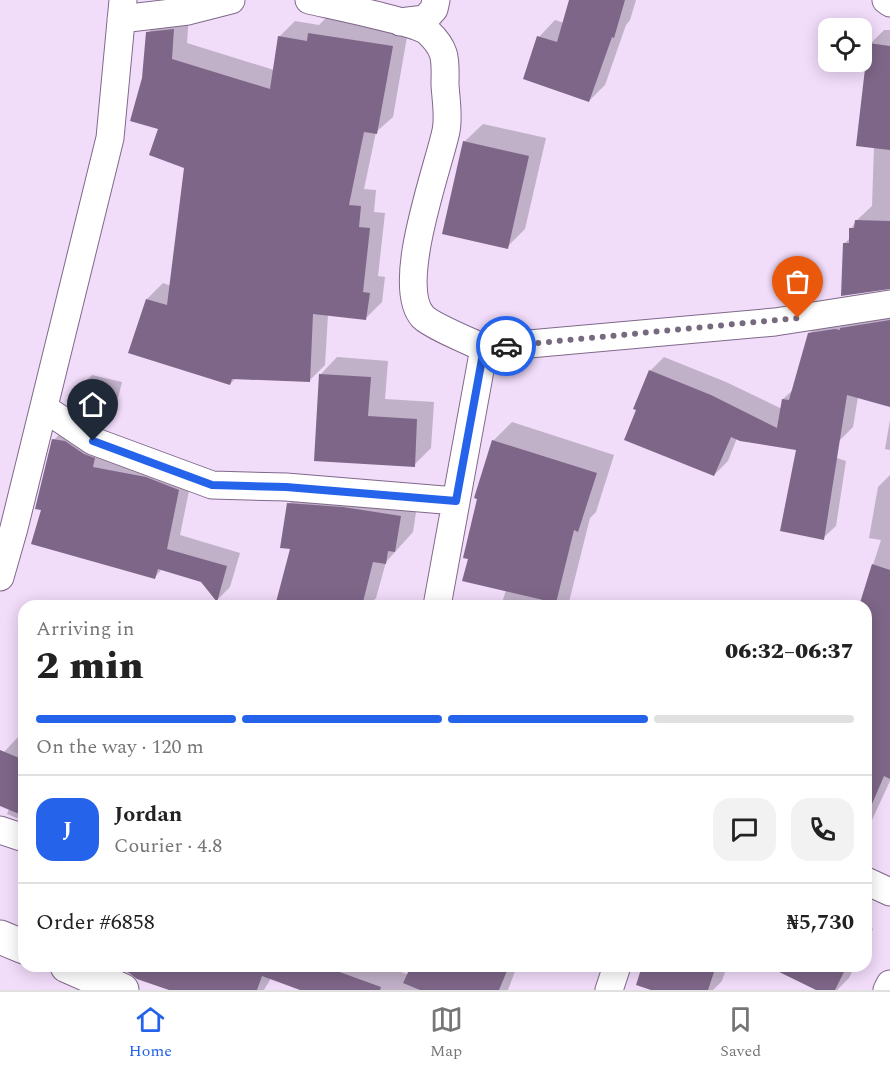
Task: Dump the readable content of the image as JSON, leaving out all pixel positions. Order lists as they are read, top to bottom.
{
  "page": {
    "heading": ["2 min", "Arriving in", "06:32–06:37"],
    "panel": [
      "Jordan",
      "Courier · 4.8",
      "Order #6858",
      "₦5,730"
    ],
    "bar": "On the way · 120 m",
    "round": "J",
    "tabs": ["Home", "Map", "Saved"]
  }
}
